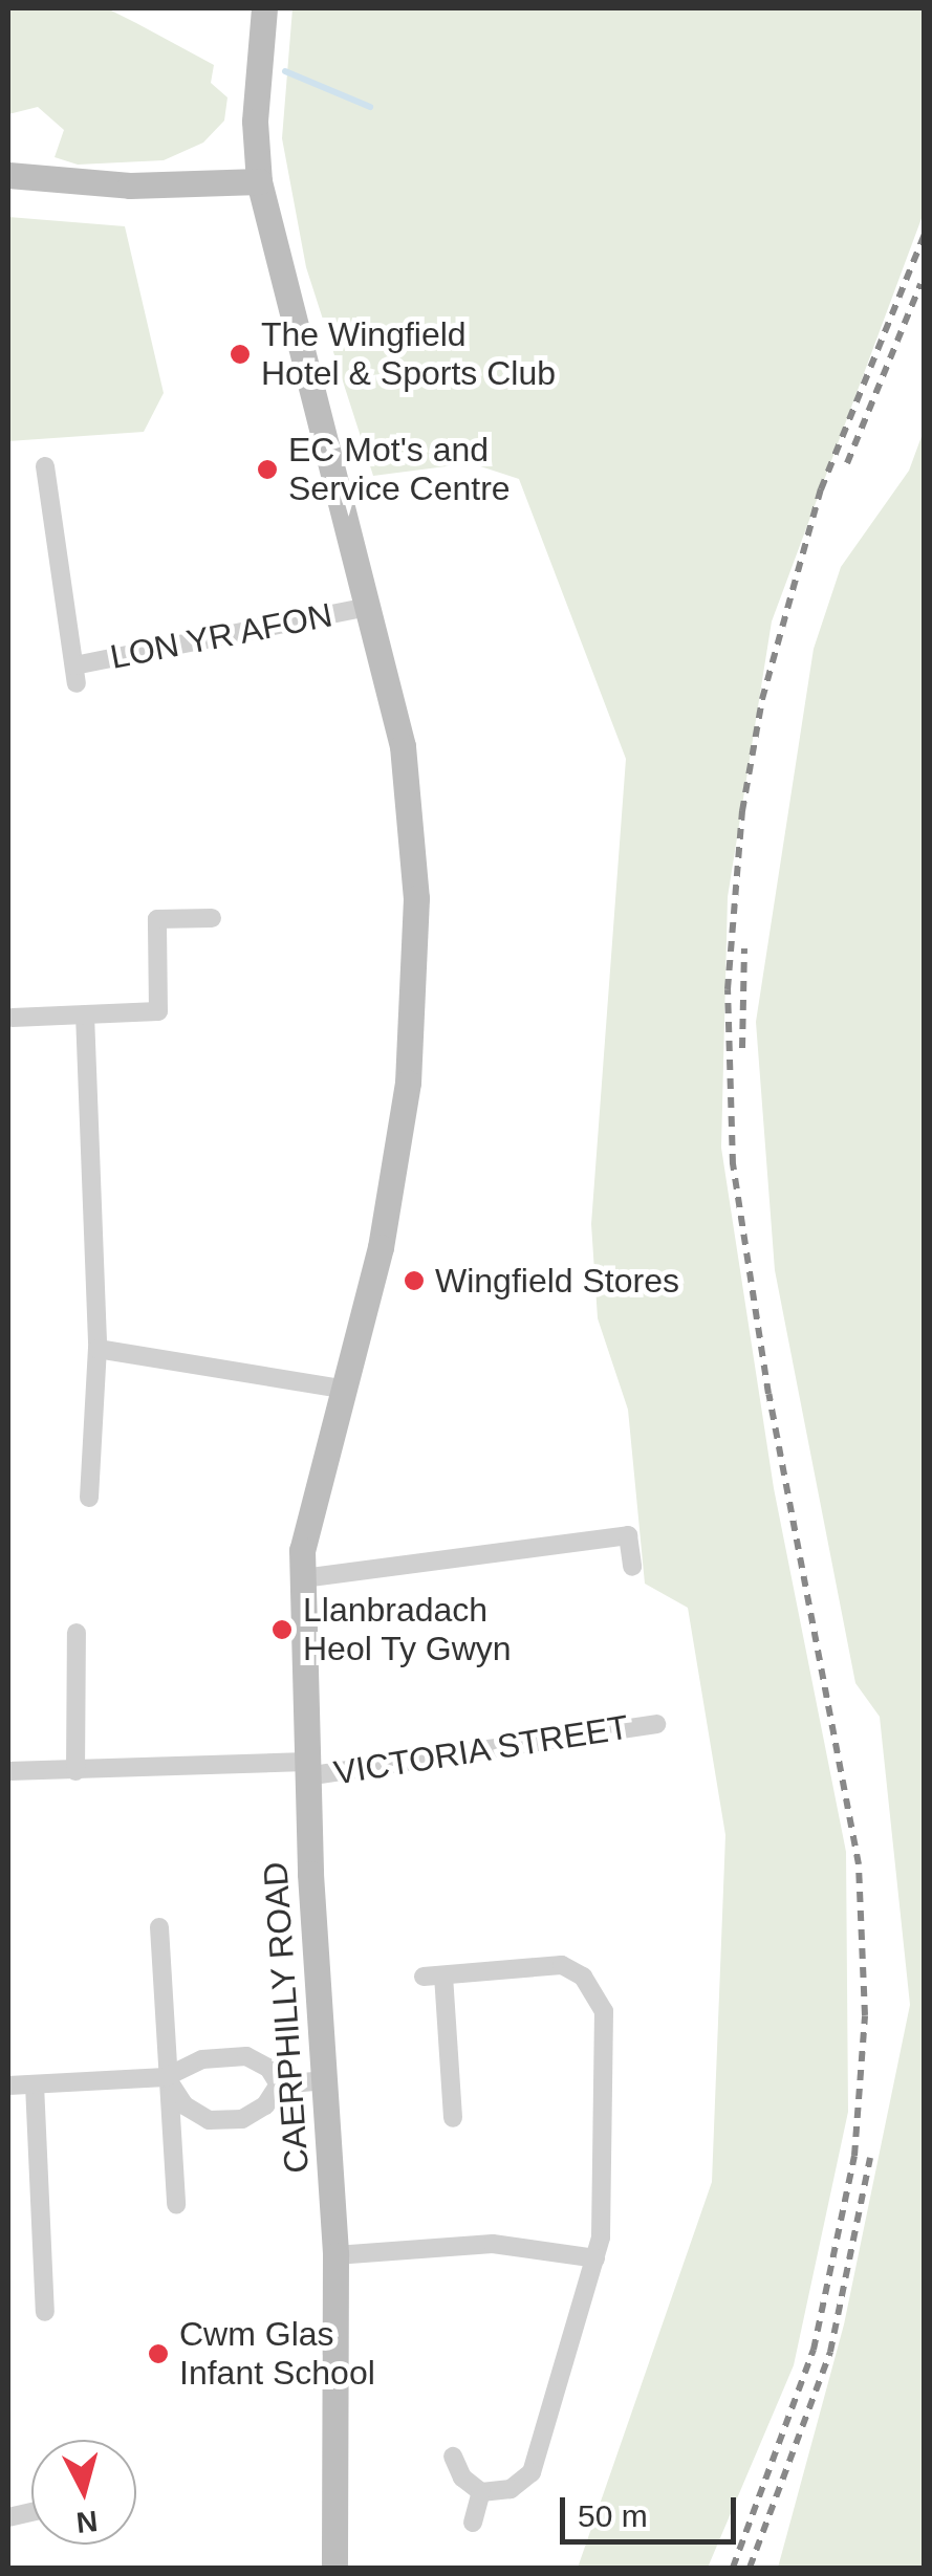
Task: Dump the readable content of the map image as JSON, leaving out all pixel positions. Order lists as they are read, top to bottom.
{
  "streets": {
    "street": ["LON YR AFON", "VICTORIA STREET", "CAERPHILLY ROAD"]
  },
  "crossings": [
    ["LON YR AFON", "CAERPHILLY ROAD"],
    ["VICTORIA STREET", "CAERPHILLY ROAD"]
  ],
  "places": [
    "The Wingfield Hotel & Sports Club",
    "EC Mot's and Service Centre",
    "Wingfield Stores",
    "Llanbradach Heol Ty Gwyn",
    "Cwm Glas Infant School"
  ],
  "scale_bar": "50 m",
  "north": "bottom"
}
